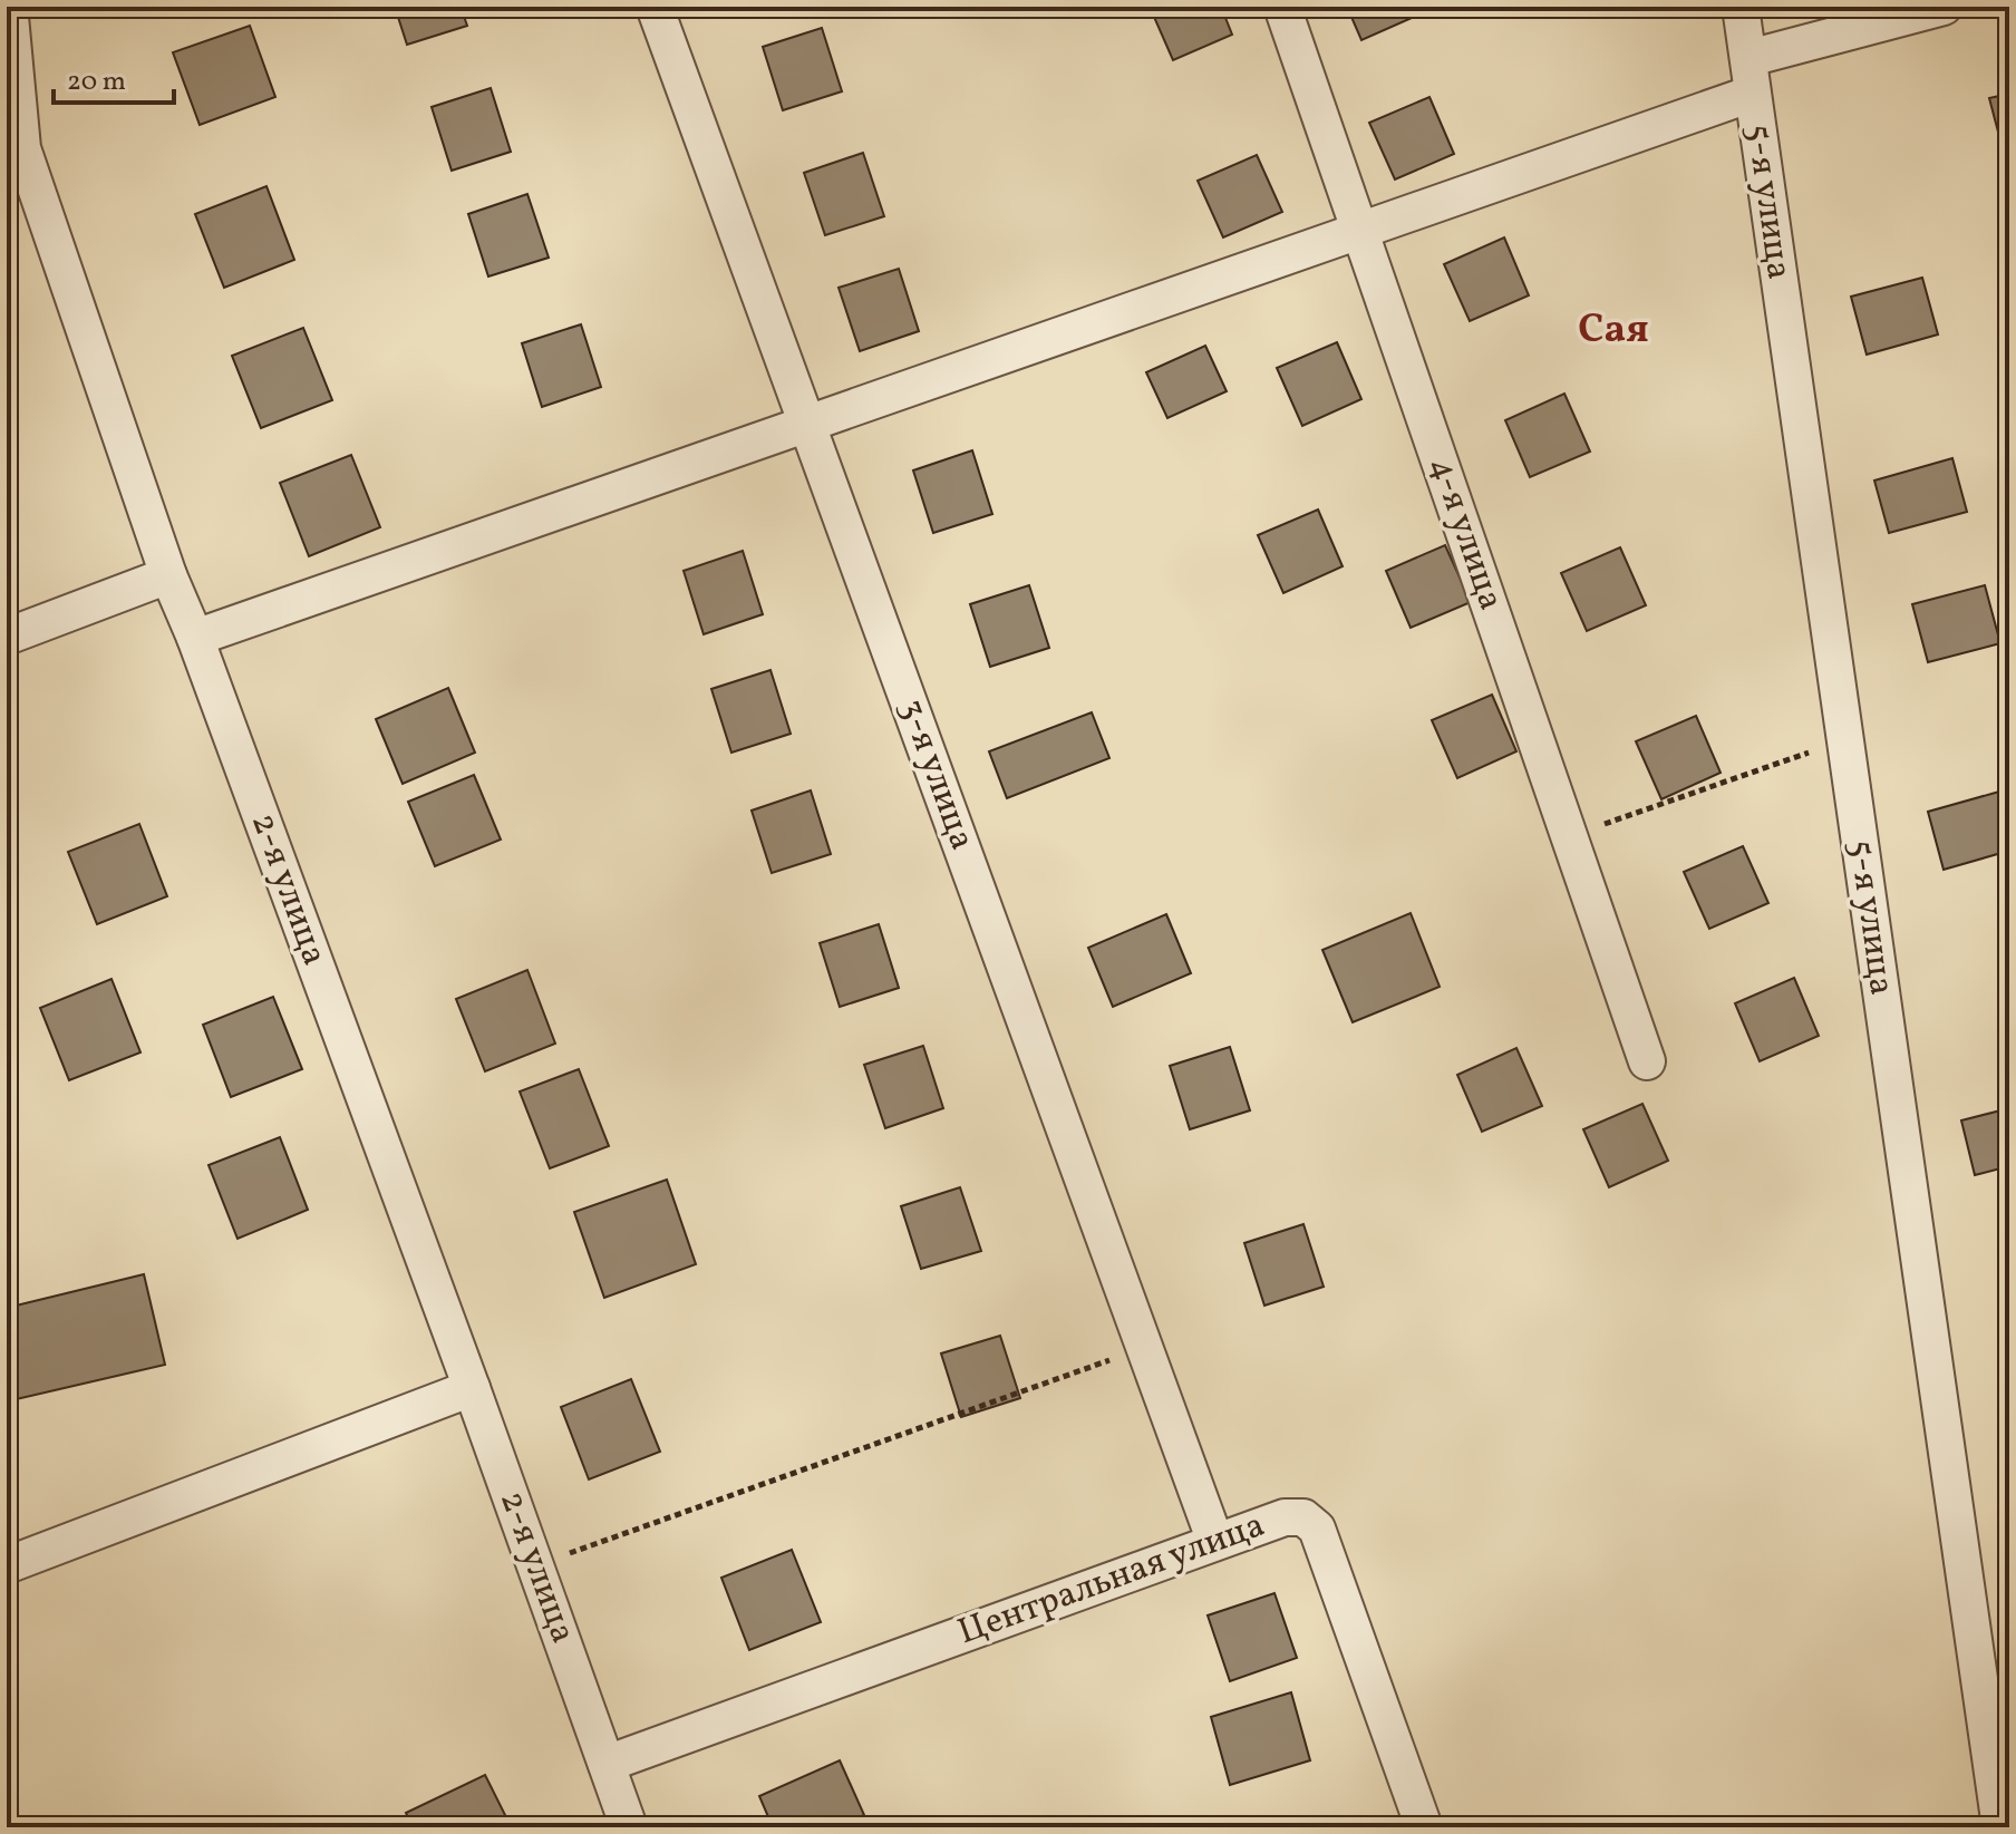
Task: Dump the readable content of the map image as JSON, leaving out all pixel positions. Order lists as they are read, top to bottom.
{
  "streets": {
    "street": [
      "5-я улица",
      "4-я улица",
      "3-я улица",
      "2-я улица",
      "Центральная улица"
    ]
  },
  "crossings": [
    ["3-я улица", "Центральная улица"],
    ["2-я улица", "Центральная улица"]
  ],
  "districts": ["Сая"],
  "scale_bar": "20 m"
}
